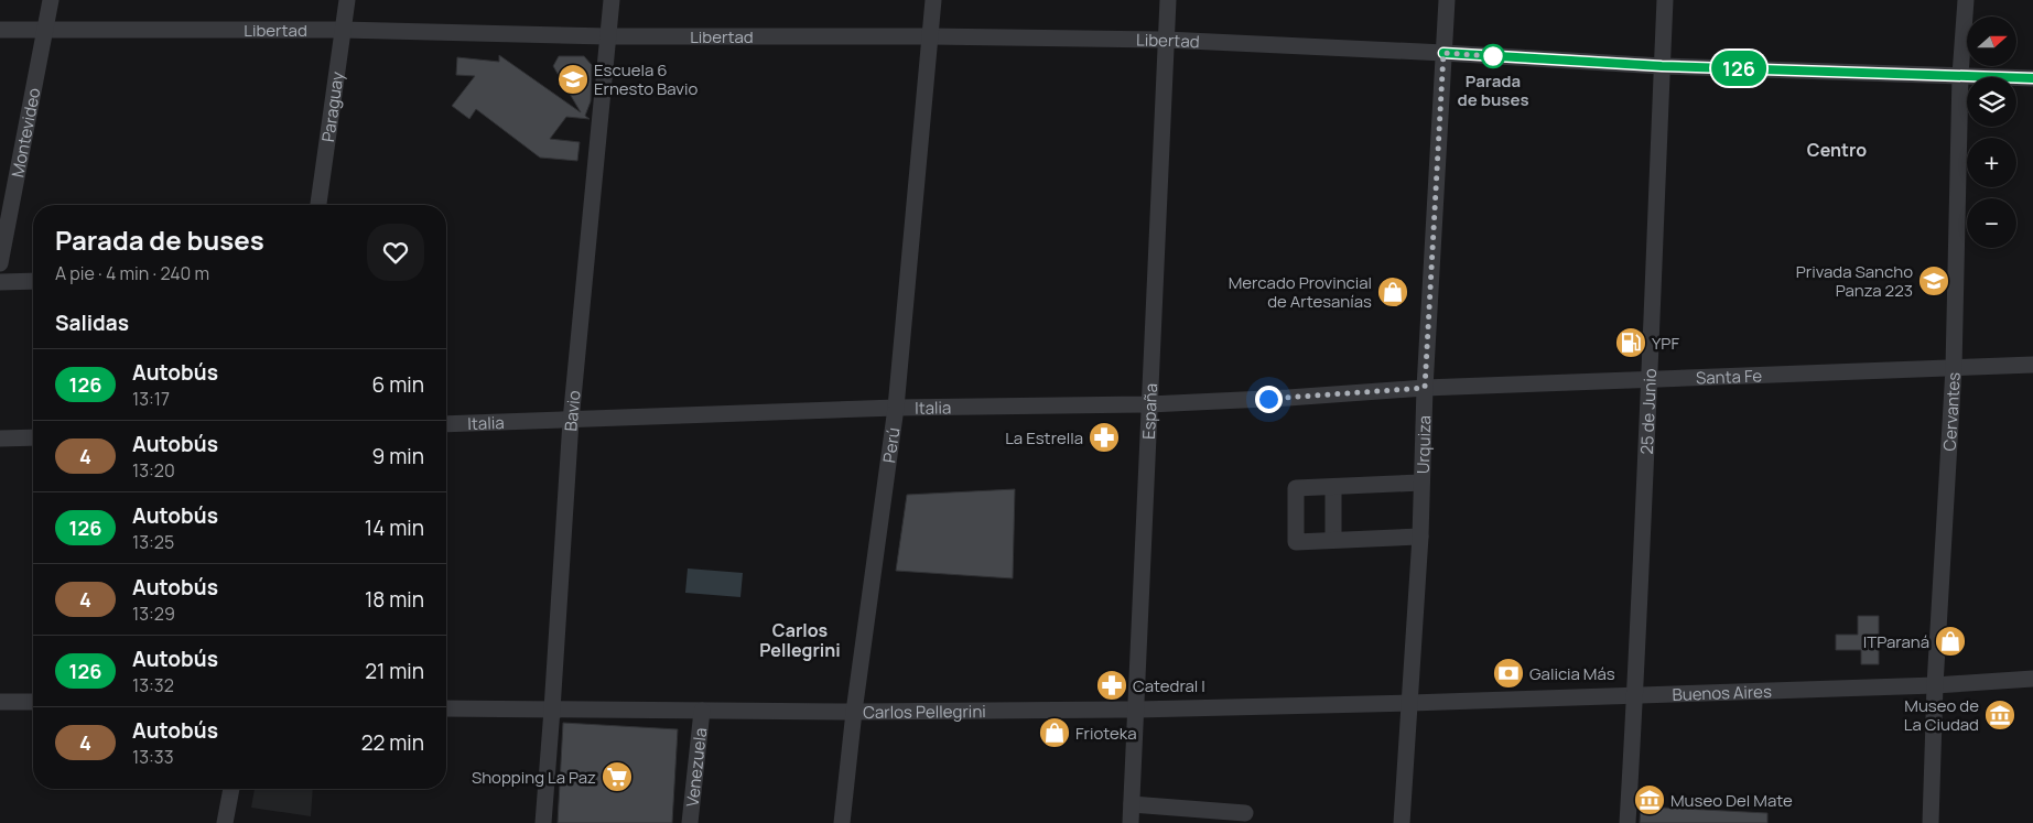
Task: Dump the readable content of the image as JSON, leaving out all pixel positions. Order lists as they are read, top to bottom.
{
  "streets": {
    "street": [
      "Libertad",
      "Paraguay",
      "Montevideo",
      "Santa Fe",
      "Italia",
      "Bavio",
      "España",
      "25 de Junio",
      "Cervantes",
      "Urquiza",
      "Perú",
      "Buenos Aires",
      "Carlos Pellegrini",
      "Venezuela"
    ]
  },
  "crossings": [
    ["Libertad", "Paraguay"],
    ["Libertad", "Montevideo"],
    ["Libertad", "Bavio"],
    ["Libertad", "España"],
    ["Libertad", "25 de Junio"],
    ["Libertad", "Cervantes"],
    ["Libertad", "Urquiza"],
    ["Libertad", "Perú"],
    ["Santa Fe", "Italia"],
    ["Santa Fe", "25 de Junio"],
    ["Santa Fe", "Cervantes"],
    ["Santa Fe", "Urquiza"],
    ["Italia", "Bavio"],
    ["Italia", "España"],
    ["Italia", "Urquiza"],
    ["Italia", "Perú"],
    ["Bavio", "Carlos Pellegrini"],
    ["España", "Carlos Pellegrini"],
    ["25 de Junio", "Buenos Aires"],
    ["Cervantes", "Buenos Aires"],
    ["Urquiza", "Buenos Aires"],
    ["Urquiza", "Carlos Pellegrini"],
    ["Perú", "Carlos Pellegrini"],
    ["Buenos Aires", "Carlos Pellegrini"],
    ["Carlos Pellegrini", "Venezuela"]
  ],
  "districts": ["Centro", "Carlos Pellegrini"],
  "places": {
    "other": ["Parada de buses"],
    "school or university": ["Escuela 6 Ernesto Bavio", "Privada Sancho Panza 223"],
    "shop": ["Mercado Provincial de Artesanías", "ITParaná", "Frioteka"],
    "fuel station": ["YPF"],
    "pharmacy": ["La Estrella", "Catedral I"],
    "bank": ["Galicia Más"],
    "museum": ["Museo de La Ciudad", "Museo Del Mate"],
    "supermarket": ["Shopping La Paz"]
  },
  "lines": ["bus line 126"],
  "north": "right",
  "page": {
    "on_map": "126",
    "map_buttons": ["+", "−"],
    "heading": [
      ["Parada de buses", "A pie · 4 min · 240 m"],
      "Salidas"
    ],
    "list": [
      {
        "mark": "126",
        "name": "Autobús",
        "note": "13:17",
        "value": "6 min"
      },
      {
        "mark": "4",
        "name": "Autobús",
        "note": "13:20",
        "value": "9 min"
      },
      {
        "mark": "126",
        "name": "Autobús",
        "note": "13:25",
        "value": "14 min"
      },
      {
        "mark": "4",
        "name": "Autobús",
        "note": "13:29",
        "value": "18 min"
      },
      {
        "mark": "126",
        "name": "Autobús",
        "note": "13:32",
        "value": "21 min"
      },
      {
        "mark": "4",
        "name": "Autobús",
        "note": "13:33",
        "value": "22 min"
      }
    ]
  }
}
